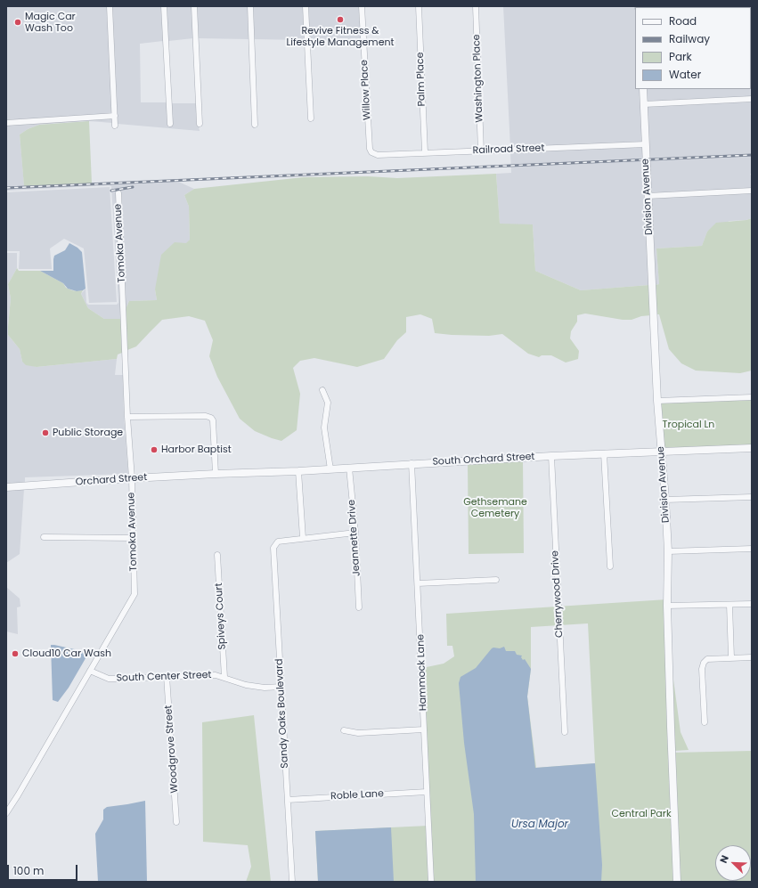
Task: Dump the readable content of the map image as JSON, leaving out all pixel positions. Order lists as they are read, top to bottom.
{
  "streets": {
    "street": [
      "Washington Place",
      "Palm Place",
      "Willow Place",
      "Railroad Street",
      "Division Avenue",
      "Tomoka Avenue",
      "South Orchard Street",
      "Orchard Street",
      "Jeannette Drive",
      "Cherrywood Drive",
      "Spiveys Court",
      "Hammock Lane",
      "South Center Street",
      "Sandy Oaks Boulevard",
      "Woodgrove Street",
      "Roble Lane"
    ]
  },
  "crossings": [
    ["Washington Place", "Railroad Street"],
    ["Palm Place", "Railroad Street"],
    ["Willow Place", "Railroad Street"],
    ["Railroad Street", "Division Avenue"],
    ["Division Avenue", "South Orchard Street"],
    ["Tomoka Avenue", "Orchard Street"],
    ["Tomoka Avenue", "South Center Street"],
    ["South Orchard Street", "Orchard Street"],
    ["South Orchard Street", "Jeannette Drive"],
    ["South Orchard Street", "Cherrywood Drive"],
    ["South Orchard Street", "Hammock Lane"],
    ["Spiveys Court", "South Center Street"],
    ["Hammock Lane", "Roble Lane"],
    ["South Center Street", "Sandy Oaks Boulevard"],
    ["South Center Street", "Woodgrove Street"],
    ["Sandy Oaks Boulevard", "Roble Lane"]
  ],
  "water": ["Ursa Major"],
  "parks": ["Tropical Ln", "Gethsemane Cemetery", "Central Park"],
  "places": [
    "Revive Fitness & Lifestyle Management",
    "Magic Car Wash Too",
    "Public Storage",
    "Harbor Baptist",
    "Cloud10 Car Wash"
  ],
  "legend": [
    "Road",
    "Railway",
    "Park",
    "Water"
  ],
  "scale_bar": "100 m",
  "north": "top left"
}
